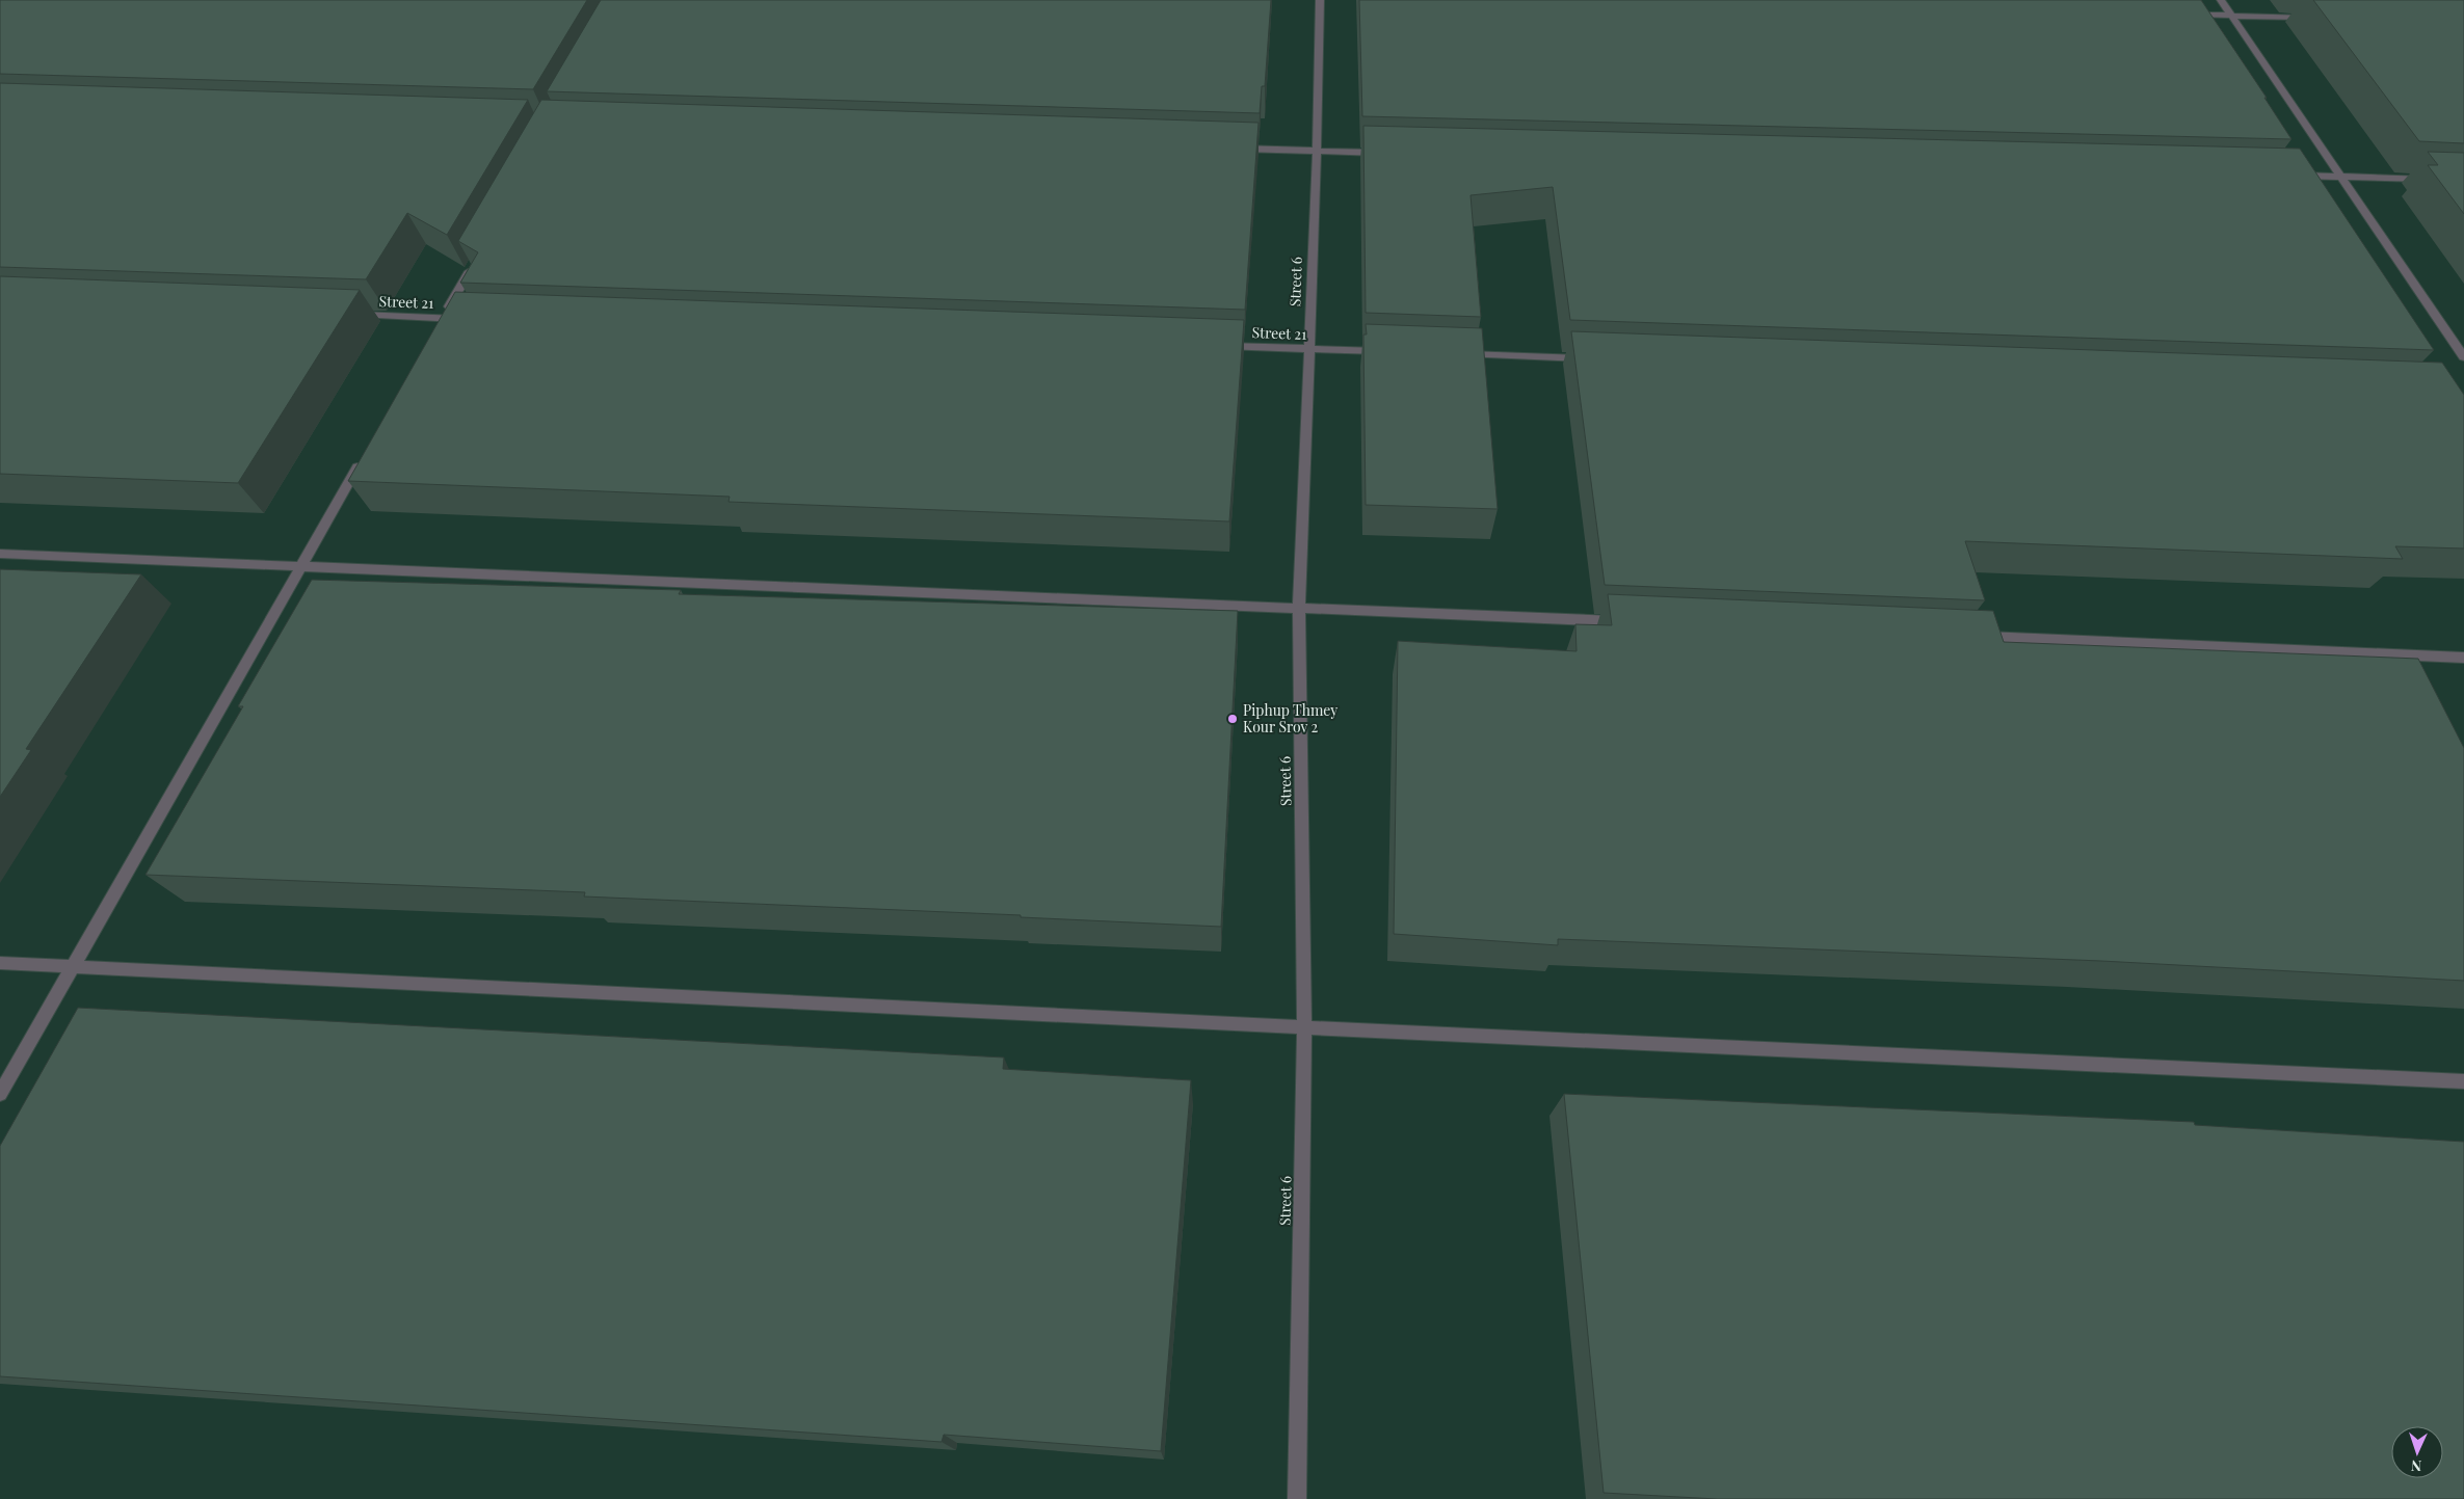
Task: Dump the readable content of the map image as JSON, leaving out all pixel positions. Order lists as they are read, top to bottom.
{
  "streets": {
    "street": ["Street 6", "Street 21"]
  },
  "crossings": [
    ["Street 6", "Street 21"]
  ],
  "places": ["Piphup Thmey Kour Srov 2"],
  "north": "bottom"
}
